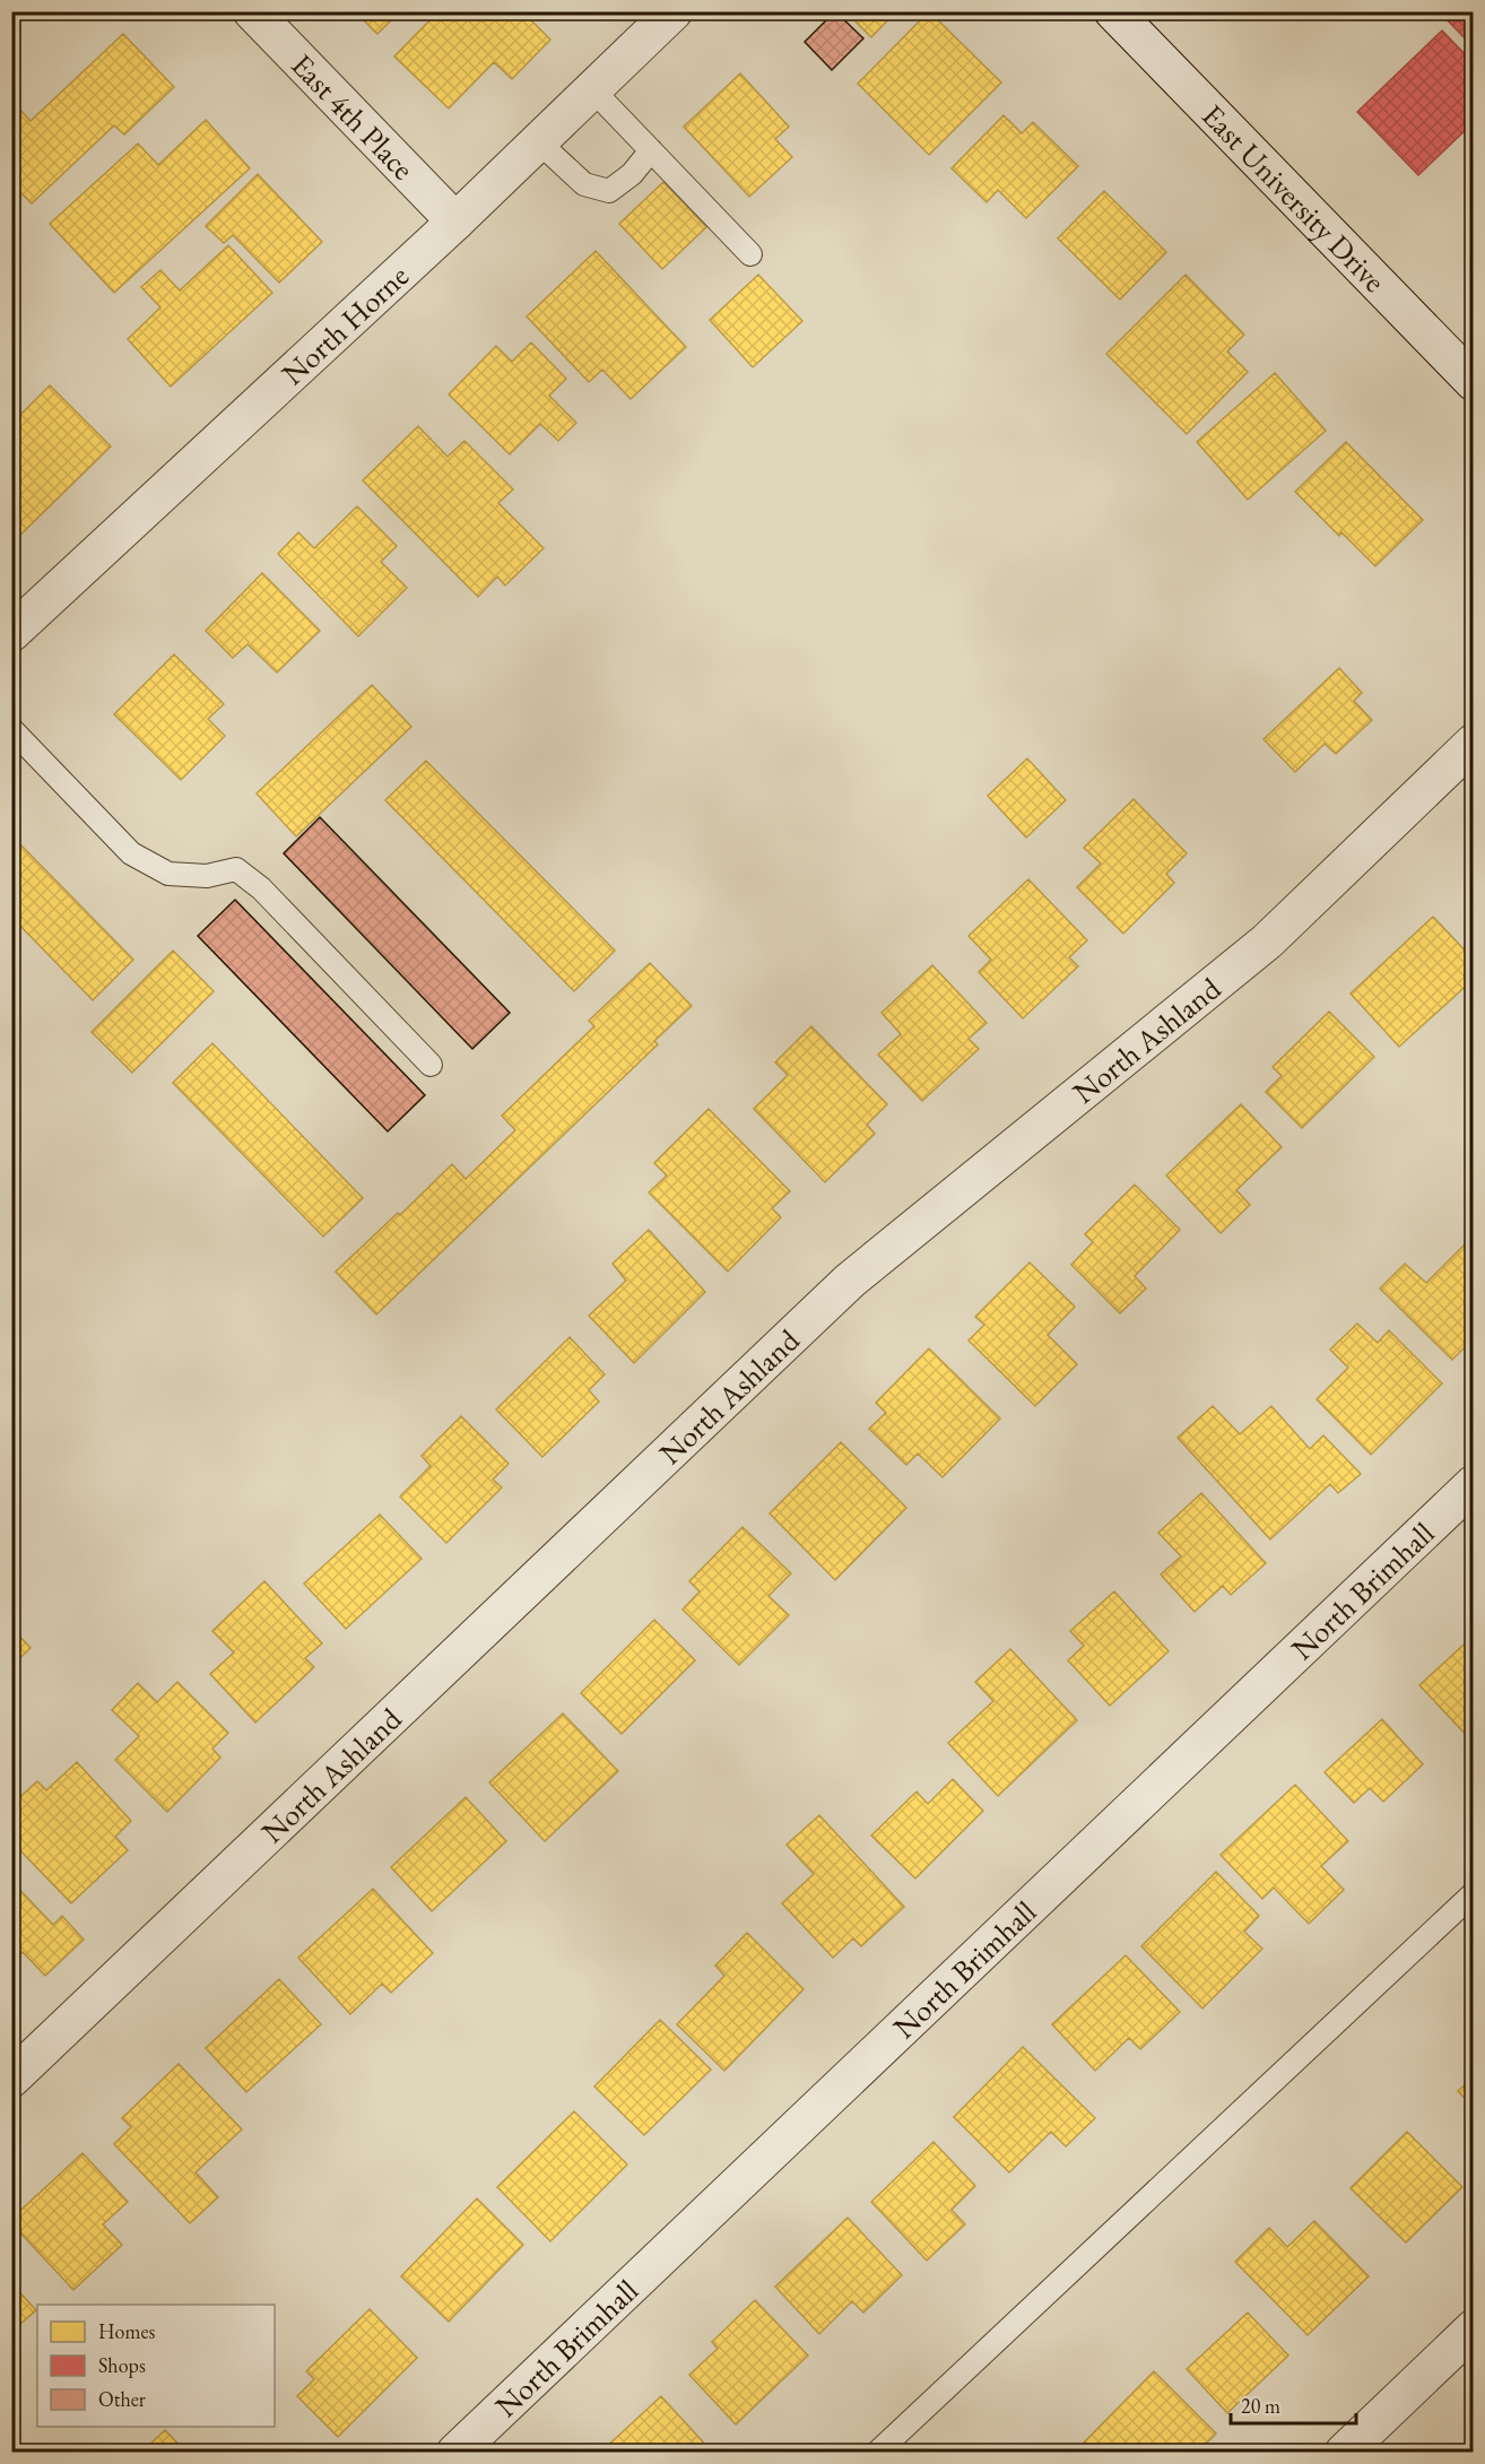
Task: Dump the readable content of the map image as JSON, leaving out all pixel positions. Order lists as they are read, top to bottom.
{
  "streets": {
    "street": [
      "East 4th Place",
      "East University Drive",
      "North Horne",
      "North Ashland",
      "North Brimhall"
    ]
  },
  "crossings": [
    ["East 4th Place", "North Horne"]
  ],
  "legend": ["Homes", "Shops", "Other"],
  "scale_bar": "20 m"
}
